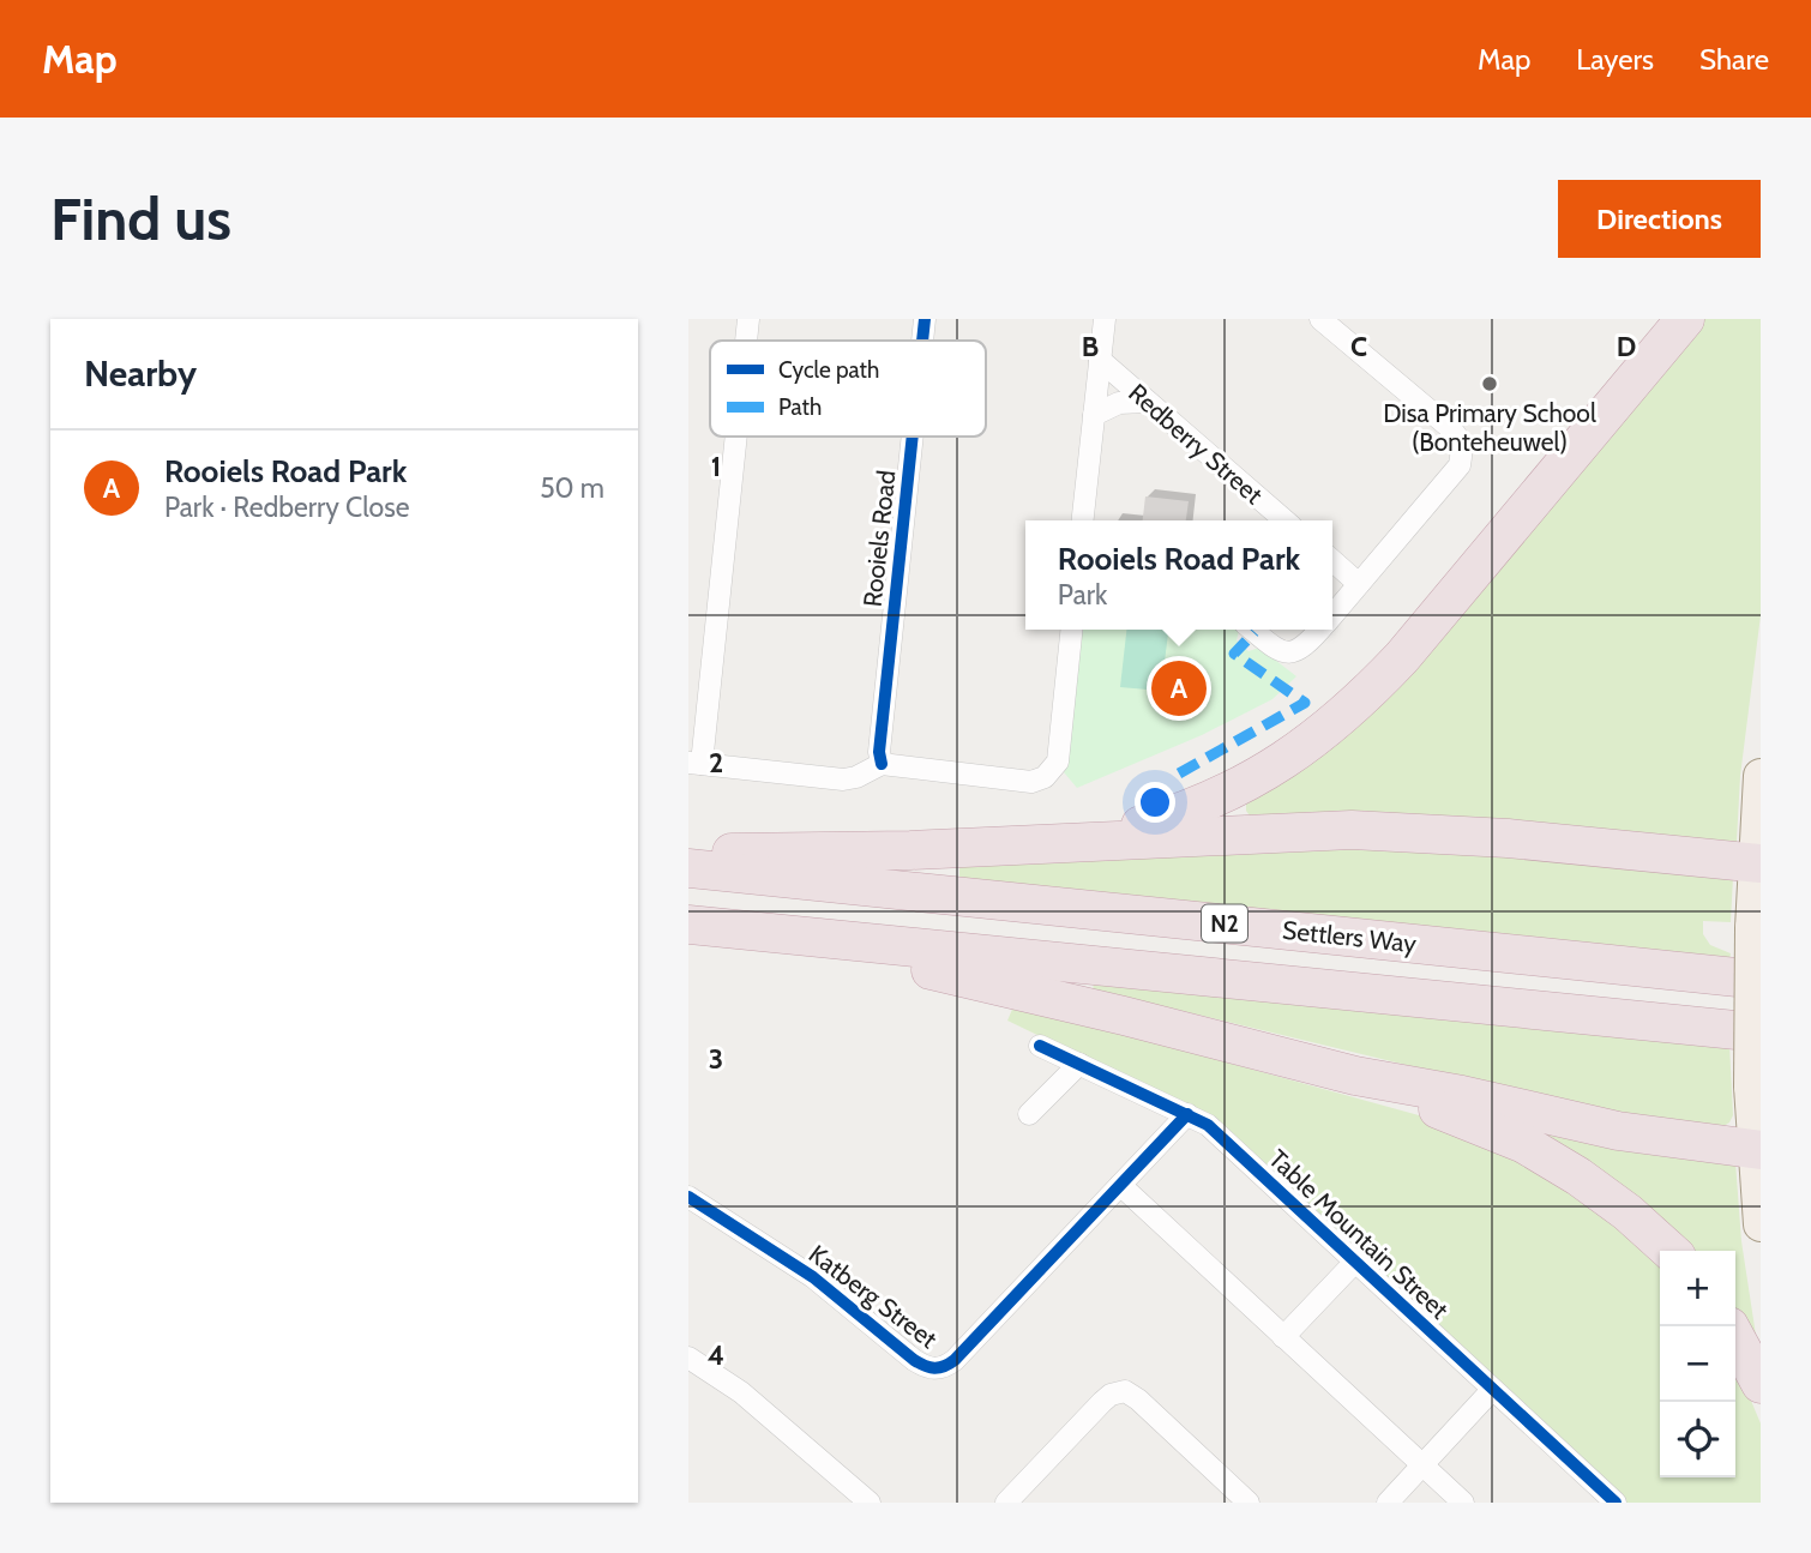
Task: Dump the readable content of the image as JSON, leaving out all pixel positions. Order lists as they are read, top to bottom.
{
  "streets": {
    "highway": ["N2", "Settlers Way"],
    "street": [
      "Redberry Street",
      "Rooiels Road",
      "Table Mountain Street",
      "Katberg Street"
    ]
  },
  "places": ["Disa Primary School (Bonteheuwel)"],
  "legend": ["Cycle path", "Path"],
  "page": {
    "header": "Map",
    "nav": ["Map", "Layers", "Share"],
    "buttons": "Directions",
    "title": "Find us",
    "heading": "Nearby",
    "list": [
      {
        "mark": "A",
        "name": "Rooiels Road Park",
        "note": "Park · Redberry Close",
        "value": "50 m"
      }
    ],
    "popup": ["Rooiels Road Park", "Park"],
    "pins": "A",
    "map_buttons": ["+", "−"]
  },
  "grid": {
    "columns": ["B", "C", "D"],
    "rows": [
      "1",
      "2",
      "3",
      "4"
    ]
  }
}
